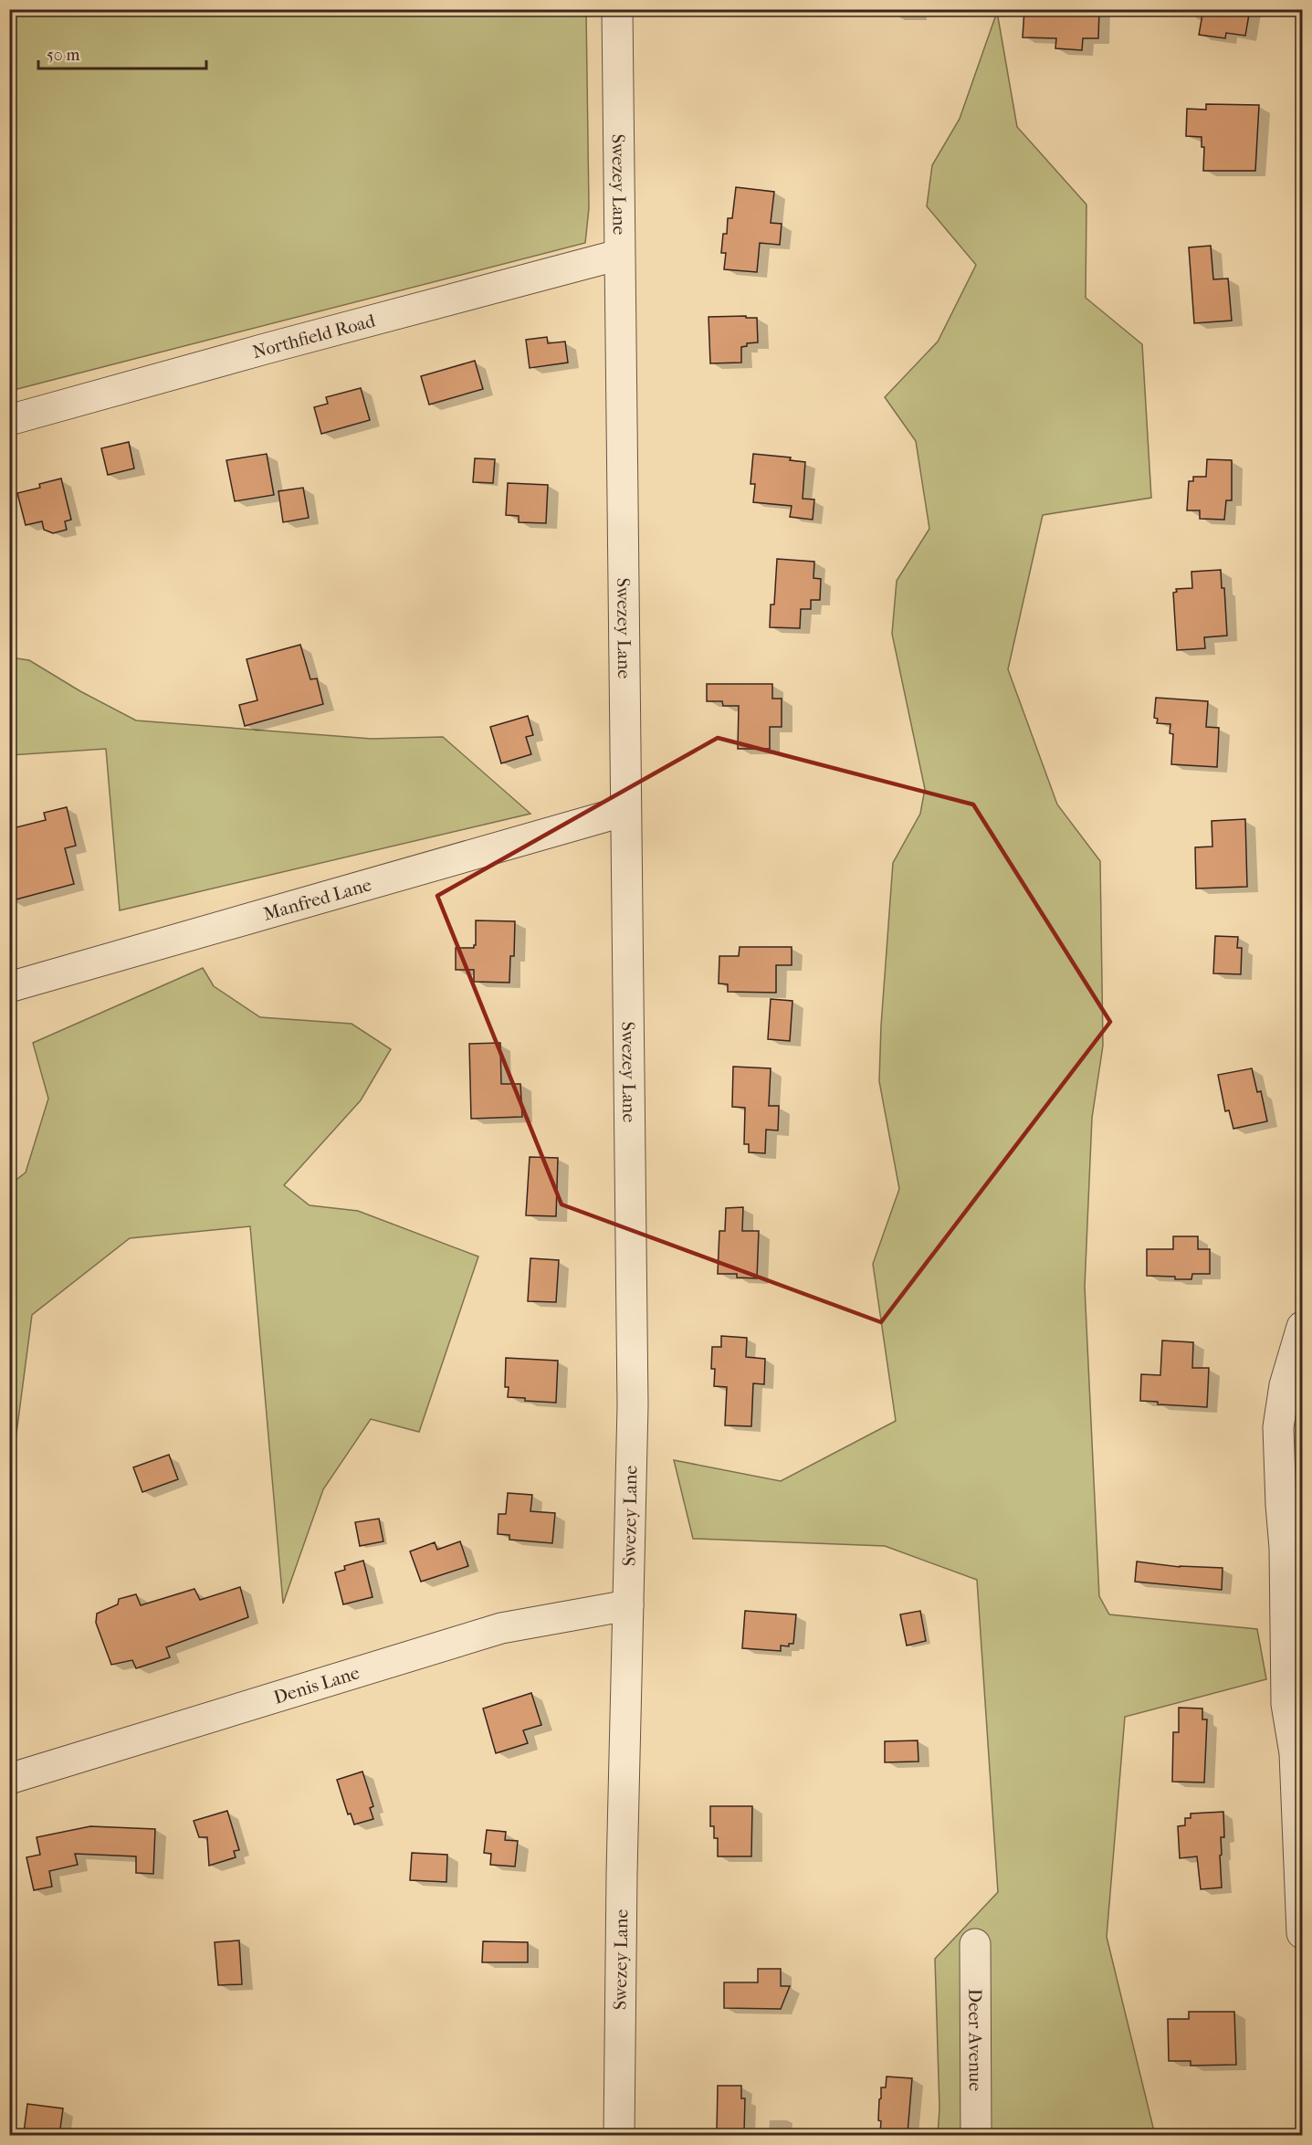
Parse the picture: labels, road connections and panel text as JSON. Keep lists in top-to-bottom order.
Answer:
{
  "streets": {
    "street": [
      "Swezey Lane",
      "Northfield Road",
      "Manfred Lane",
      "Denis Lane",
      "Deer Avenue"
    ]
  },
  "crossings": [
    ["Swezey Lane", "Northfield Road"],
    ["Swezey Lane", "Manfred Lane"],
    ["Swezey Lane", "Denis Lane"]
  ],
  "scale_bar": "50 m"
}
